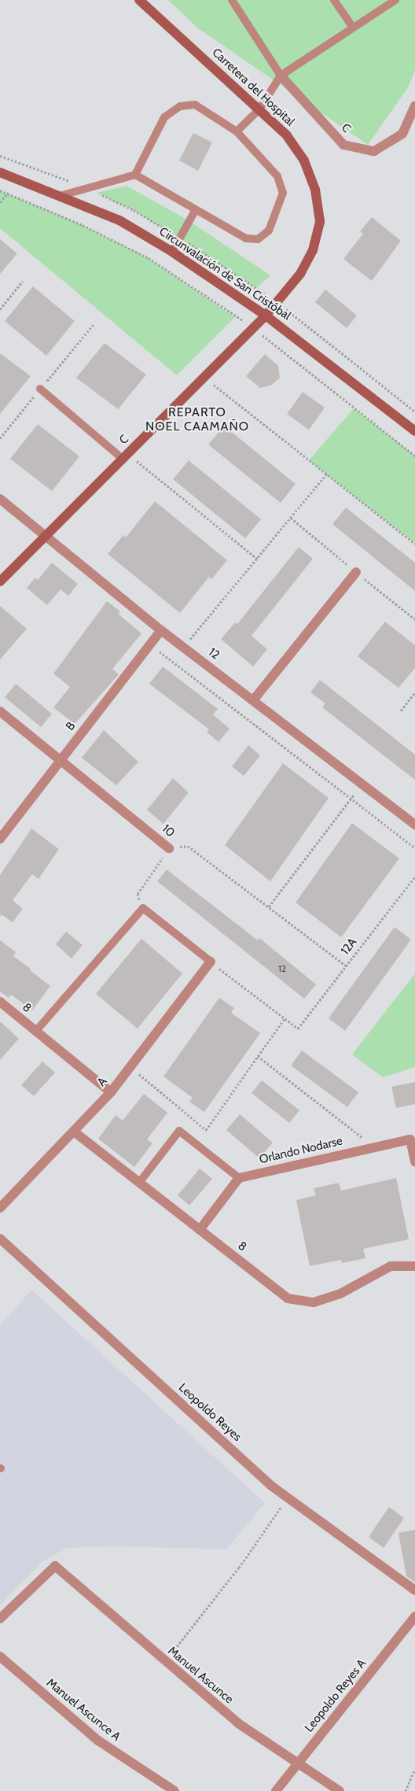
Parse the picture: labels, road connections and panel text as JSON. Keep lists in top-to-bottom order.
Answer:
{
  "streets": {
    "main road": ["Carretera del Hospital", "C", "Circunvalación de San Cristóbal"],
    "street": [
      "12",
      "B",
      "10",
      "8",
      "A",
      "Orlando Nodarse",
      "Leopoldo Reyes",
      "Manuel Ascunce",
      "Leopoldo Reyes A",
      "Manuel Ascunce A"
    ],
    "path": ["12A"]
  },
  "crossings": [
    ["Carretera del Hospital", "C"],
    ["Carretera del Hospital", "Circunvalación de San Cristóbal"],
    ["C", "Circunvalación de San Cristóbal"],
    ["C", "12"],
    ["12", "B"],
    ["B", "10"],
    ["10", "12A"],
    ["8", "A"],
    ["Manuel Ascunce", "Leopoldo Reyes A"]
  ],
  "districts": ["REPARTO NOEL CAAMAÑO"],
  "house_numbers": ["12"]
}
